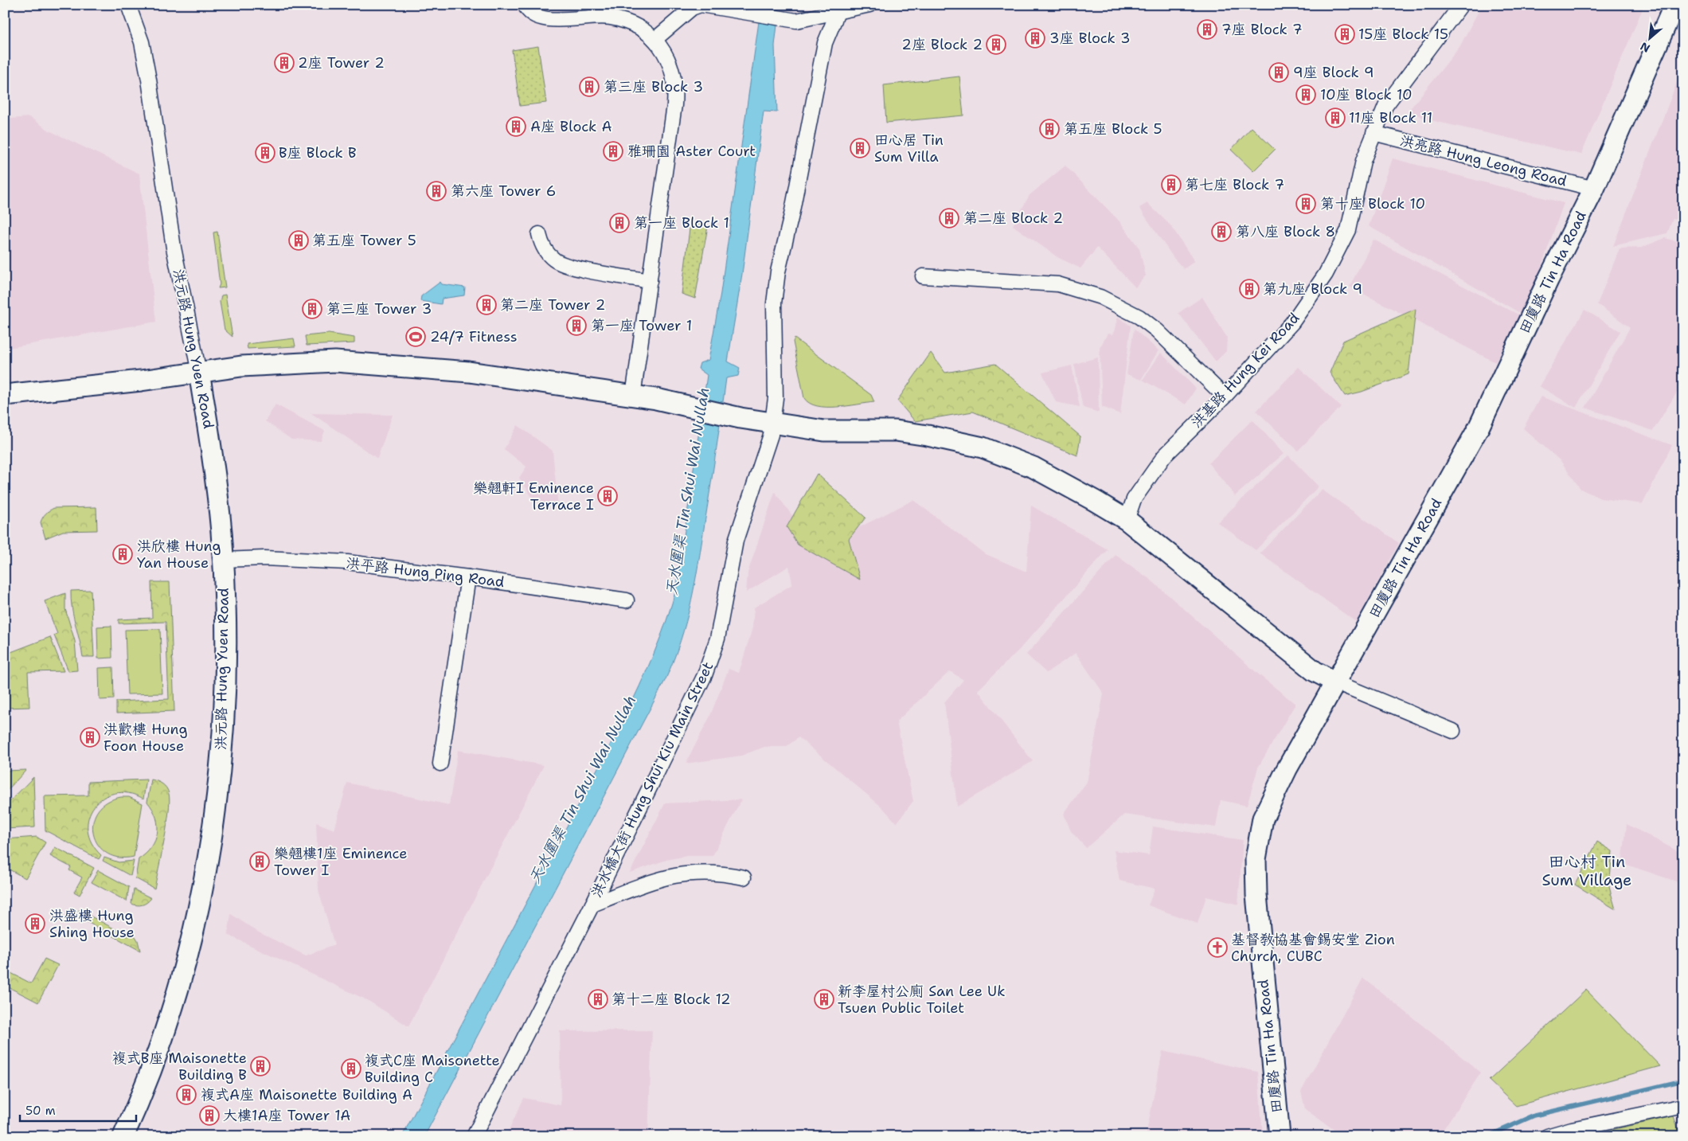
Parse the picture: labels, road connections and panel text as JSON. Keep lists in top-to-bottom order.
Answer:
{
  "streets": {
    "street": [
      "洪亮路 Hung Leong Road",
      "田廈路 Tin Ha Road",
      "洪元路 Hung Yuen Road",
      "洪基路 Hung Kei Road",
      "洪平路 Hung Ping Road",
      "洪水橋大街 Hung Shui Kiu Main Street"
    ]
  },
  "crossings": [
    ["洪亮路 Hung Leong Road", "田廈路 Tin Ha Road"],
    ["洪亮路 Hung Leong Road", "洪基路 Hung Kei Road"],
    ["洪元路 Hung Yuen Road", "洪平路 Hung Ping Road"]
  ],
  "districts": ["田心村 Tin Sum Village"],
  "water": ["天水圍渠 Tin Shui Wai Nullah"],
  "places": {
    "building": [
      "7座 Block 7",
      "15座 Block 15",
      "3座 Block 3",
      "2座 Block 2",
      "2座 Tower 2",
      "9座 Block 9",
      "第三座 Block 3",
      "10座 Block 10",
      "11座 Block 11",
      "A座 Block A",
      "第五座 Block 5",
      "田心居 Tin Sum Villa",
      "雅珊園 Aster Court",
      "B座 Block B",
      "第七座 Block 7",
      "第六座 Tower 6",
      "第十座 Block 10",
      "第二座 Block 2",
      "第一座 Block 1",
      "第八座 Block 8",
      "第五座 Tower 5",
      "第九座 Block 9",
      "第二座 Tower 2",
      "第三座 Tower 3",
      "第一座 Tower 1",
      "樂翹軒I Eminence Terrace I",
      "洪欣樓 Hung Yan House",
      "洪歡樓 Hung Foon House",
      "樂翹樓1座 Eminence Tower I",
      "洪盛樓 Hung Shing House",
      "第十二座 Block 12",
      "新李屋村公廁 San Lee Uk Tsuen Public Toilet",
      "複式B座 Maisonette Building B",
      "複式C座 Maisonette Building C",
      "複式A座 Maisonette Building A",
      "大樓1A座 Tower 1A"
    ],
    "sports": ["24/7 Fitness"],
    "church": ["基督教協基會錫安堂 Zion Church, CUBC"]
  },
  "scale_bar": "50 m",
  "north": "bottom left"
}
